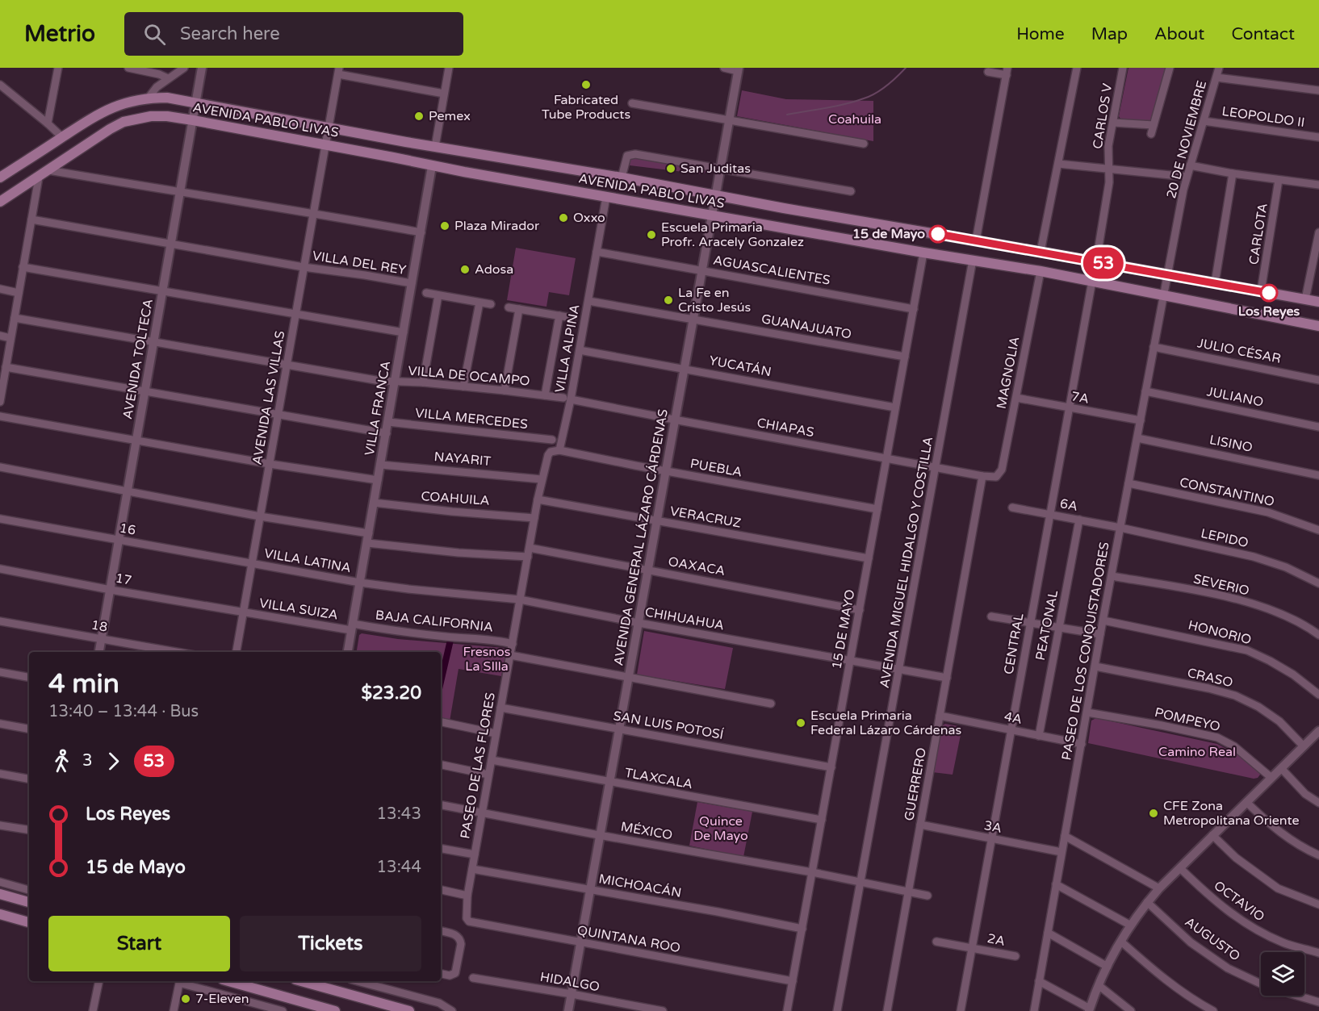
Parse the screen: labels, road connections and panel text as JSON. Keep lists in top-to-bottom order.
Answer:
{
  "streets": {
    "main road": ["AVENIDA PABLO LIVAS"],
    "street": [
      "CARLOS V",
      "LEOPOLDO II",
      "20 DE NOVIEMBRE",
      "CARLOTA",
      "VILLA DEL REY",
      "AGUASCALIENTES",
      "GUANAJUATO",
      "VILLA ALPINA",
      "JULIO CÉSAR",
      "AVENIDA TOLTECA",
      "YUCATÁN",
      "MAGNOLIA",
      "VILLA DE OCAMPO",
      "JULIANO",
      "AVENIDA LAS VILLAS",
      "7A",
      "VILLA FRANCA",
      "VILLA MERCEDES",
      "CHIAPAS",
      "LISINO",
      "NAYARIT",
      "PUEBLA",
      "CONSTANTINO",
      "COAHUILA",
      "6A",
      "VERACRUZ",
      "16",
      "AVENIDA GENERAL LÁZARO CÁRDENAS",
      "LEPIDO",
      "VILLA LATINA",
      "AVENIDA MIGUEL HIDALGO Y COSTILLA",
      "OAXACA",
      "17",
      "SEVERIO",
      "VILLA SUIZA",
      "CHIHUAHUA",
      "BAJA CALIFORNIA",
      "PEATONAL",
      "18",
      "15 DE MAYO",
      "HONORIO",
      "CENTRAL",
      "PASEO DE LOS CONQUISTADORES",
      "CRASO",
      "4A",
      "POMPEYO",
      "SAN LUIS POTOSÍ",
      "PASEO DE LAS FLORES",
      "TLAXCALA",
      "GUERRERO",
      "3A",
      "MÉXICO",
      "MICHOACÁN",
      "OCTAVIO",
      "QUINTANA ROO",
      "AUGUSTO",
      "2A",
      "HIDALGO"
    ]
  },
  "crossings": [
    ["LEOPOLDO II", "20 DE NOVIEMBRE"],
    ["AVENIDA PABLO LIVAS", "20 DE NOVIEMBRE"],
    ["AVENIDA PABLO LIVAS", "CARLOTA"],
    ["AVENIDA PABLO LIVAS", "VILLA ALPINA"],
    ["AVENIDA PABLO LIVAS", "AVENIDA TOLTECA"],
    ["AVENIDA PABLO LIVAS", "MAGNOLIA"],
    ["AVENIDA PABLO LIVAS", "AVENIDA LAS VILLAS"],
    ["AVENIDA PABLO LIVAS", "VILLA FRANCA"],
    ["AVENIDA PABLO LIVAS", "AVENIDA GENERAL LÁZARO CÁRDENAS"],
    ["AVENIDA PABLO LIVAS", "AVENIDA MIGUEL HIDALGO Y COSTILLA"],
    ["AVENIDA PABLO LIVAS", "15 DE MAYO"],
    ["AVENIDA PABLO LIVAS", "CENTRAL"],
    ["AVENIDA PABLO LIVAS", "PASEO DE LOS CONQUISTADORES"],
    ["20 DE NOVIEMBRE", "PASEO DE LOS CONQUISTADORES"],
    ["VILLA DEL REY", "AVENIDA TOLTECA"],
    ["VILLA DEL REY", "AVENIDA LAS VILLAS"],
    ["VILLA DEL REY", "VILLA FRANCA"],
    ["AGUASCALIENTES", "VILLA ALPINA"],
    ["AGUASCALIENTES", "AVENIDA GENERAL LÁZARO CÁRDENAS"],
    ["AGUASCALIENTES", "15 DE MAYO"],
    ["GUANAJUATO", "VILLA ALPINA"],
    ["GUANAJUATO", "AVENIDA GENERAL LÁZARO CÁRDENAS"],
    ["GUANAJUATO", "15 DE MAYO"],
    ["VILLA ALPINA", "YUCATÁN"],
    ["VILLA ALPINA", "VILLA DE OCAMPO"],
    ["VILLA ALPINA", "CHIAPAS"],
    ["VILLA ALPINA", "PUEBLA"],
    ["JULIO CÉSAR", "PASEO DE LOS CONQUISTADORES"],
    ["AVENIDA TOLTECA", "VILLA DE OCAMPO"],
    ["AVENIDA TOLTECA", "16"],
    ["AVENIDA TOLTECA", "17"],
    ["AVENIDA TOLTECA", "18"],
    ["YUCATÁN", "AVENIDA GENERAL LÁZARO CÁRDENAS"],
    ["YUCATÁN", "15 DE MAYO"],
    ["MAGNOLIA", "7A"],
    ["MAGNOLIA", "CHIAPAS"],
    ["VILLA DE OCAMPO", "AVENIDA LAS VILLAS"],
    ["VILLA DE OCAMPO", "VILLA FRANCA"],
    ["VILLA DE OCAMPO", "CHIAPAS"],
    ["JULIANO", "PASEO DE LOS CONQUISTADORES"],
    ["AVENIDA LAS VILLAS", "16"],
    ["AVENIDA LAS VILLAS", "VILLA LATINA"],
    ["AVENIDA LAS VILLAS", "17"],
    ["AVENIDA LAS VILLAS", "VILLA SUIZA"],
    ["7A", "CENTRAL"],
    ["7A", "PASEO DE LOS CONQUISTADORES"],
    ["VILLA FRANCA", "VILLA MERCEDES"],
    ["VILLA FRANCA", "NAYARIT"],
    ["VILLA FRANCA", "COAHUILA"],
    ["VILLA FRANCA", "VILLA LATINA"],
    ["VILLA FRANCA", "VILLA SUIZA"],
    ["VILLA FRANCA", "CHIHUAHUA"],
    ["VILLA FRANCA", "BAJA CALIFORNIA"],
    ["CHIAPAS", "AVENIDA GENERAL LÁZARO CÁRDENAS"],
    ["CHIAPAS", "AVENIDA MIGUEL HIDALGO Y COSTILLA"],
    ["CHIAPAS", "15 DE MAYO"],
    ["CHIAPAS", "GUERRERO"],
    ["LISINO", "PASEO DE LOS CONQUISTADORES"],
    ["NAYARIT", "PASEO DE LAS FLORES"],
    ["PUEBLA", "AVENIDA GENERAL LÁZARO CÁRDENAS"],
    ["PUEBLA", "15 DE MAYO"],
    ["PUEBLA", "PASEO DE LAS FLORES"],
    ["CONSTANTINO", "PASEO DE LOS CONQUISTADORES"],
    ["COAHUILA", "PASEO DE LAS FLORES"],
    ["6A", "LEPIDO"],
    ["6A", "PEATONAL"],
    ["6A", "CENTRAL"],
    ["6A", "PASEO DE LOS CONQUISTADORES"],
    ["VERACRUZ", "AVENIDA GENERAL LÁZARO CÁRDENAS"],
    ["VERACRUZ", "15 DE MAYO"],
    ["VERACRUZ", "PASEO DE LAS FLORES"],
    ["16", "VILLA LATINA"],
    ["AVENIDA GENERAL LÁZARO CÁRDENAS", "OAXACA"],
    ["AVENIDA GENERAL LÁZARO CÁRDENAS", "CHIHUAHUA"],
    ["AVENIDA GENERAL LÁZARO CÁRDENAS", "SAN LUIS POTOSÍ"],
    ["AVENIDA GENERAL LÁZARO CÁRDENAS", "TLAXCALA"],
    ["AVENIDA GENERAL LÁZARO CÁRDENAS", "MÉXICO"],
    ["AVENIDA GENERAL LÁZARO CÁRDENAS", "MICHOACÁN"],
    ["AVENIDA GENERAL LÁZARO CÁRDENAS", "QUINTANA ROO"],
    ["AVENIDA GENERAL LÁZARO CÁRDENAS", "HIDALGO"],
    ["LEPIDO", "PASEO DE LOS CONQUISTADORES"],
    ["VILLA LATINA", "CHIHUAHUA"],
    ["AVENIDA MIGUEL HIDALGO Y COSTILLA", "CHIHUAHUA"],
    ["AVENIDA MIGUEL HIDALGO Y COSTILLA", "MÉXICO"],
    ["OAXACA", "15 DE MAYO"],
    ["OAXACA", "PASEO DE LAS FLORES"],
    ["17", "VILLA SUIZA"],
    ["SEVERIO", "PASEO DE LOS CONQUISTADORES"],
    ["VILLA SUIZA", "BAJA CALIFORNIA"],
    ["CHIHUAHUA", "15 DE MAYO"],
    ["CHIHUAHUA", "PASEO DE LAS FLORES"],
    ["CHIHUAHUA", "GUERRERO"],
    ["BAJA CALIFORNIA", "PASEO DE LAS FLORES"],
    ["PEATONAL", "4A"],
    ["15 DE MAYO", "SAN LUIS POTOSÍ"],
    ["15 DE MAYO", "TLAXCALA"],
    ["15 DE MAYO", "MÉXICO"],
    ["15 DE MAYO", "MICHOACÁN"],
    ["15 DE MAYO", "QUINTANA ROO"],
    ["HONORIO", "PASEO DE LOS CONQUISTADORES"],
    ["CENTRAL", "4A"],
    ["CENTRAL", "3A"],
    ["CENTRAL", "2A"],
    ["PASEO DE LOS CONQUISTADORES", "CRASO"],
    ["PASEO DE LOS CONQUISTADORES", "4A"],
    ["PASEO DE LOS CONQUISTADORES", "POMPEYO"],
    ["PASEO DE LOS CONQUISTADORES", "3A"],
    ["4A", "GUERRERO"],
    ["SAN LUIS POTOSÍ", "PASEO DE LAS FLORES"],
    ["PASEO DE LAS FLORES", "TLAXCALA"],
    ["PASEO DE LAS FLORES", "MÉXICO"],
    ["PASEO DE LAS FLORES", "MICHOACÁN"],
    ["PASEO DE LAS FLORES", "QUINTANA ROO"],
    ["GUERRERO", "3A"],
    ["GUERRERO", "MÉXICO"]
  ],
  "parks": [
    "Coahuila",
    "Fresnos La SIlla",
    "Camino Real",
    "Quince De Mayo"
  ],
  "places": [
    "Fabricated Tube Products",
    "Pemex",
    "San Juditas",
    "Oxxo",
    "Plaza Mirador",
    "15 de Mayo",
    "Escuela Primaria Profr. Aracely Gonzalez",
    "Adosa",
    "Los Reyes",
    "La Fe en Cristo Jesús",
    "Escuela Primaria Federal Lázaro Cárdenas",
    "CFE Zona Metropolitana Oriente",
    "7-Eleven"
  ],
  "lines": ["bus line 53"],
  "page": {
    "header": "Metrio",
    "search": "Search here",
    "nav": [
      "Home",
      "Map",
      "About",
      "Contact"
    ],
    "on_map": "53",
    "heading": ["4 min", "13:40 – 13:44 · Bus", "$23.20"],
    "legs": ["3", "53"],
    "list": [
      {
        "name": "Los Reyes",
        "value": "13:43"
      },
      {
        "name": "15 de Mayo",
        "value": "13:44"
      }
    ],
    "buttons": ["Start", "Tickets"]
  }
}
